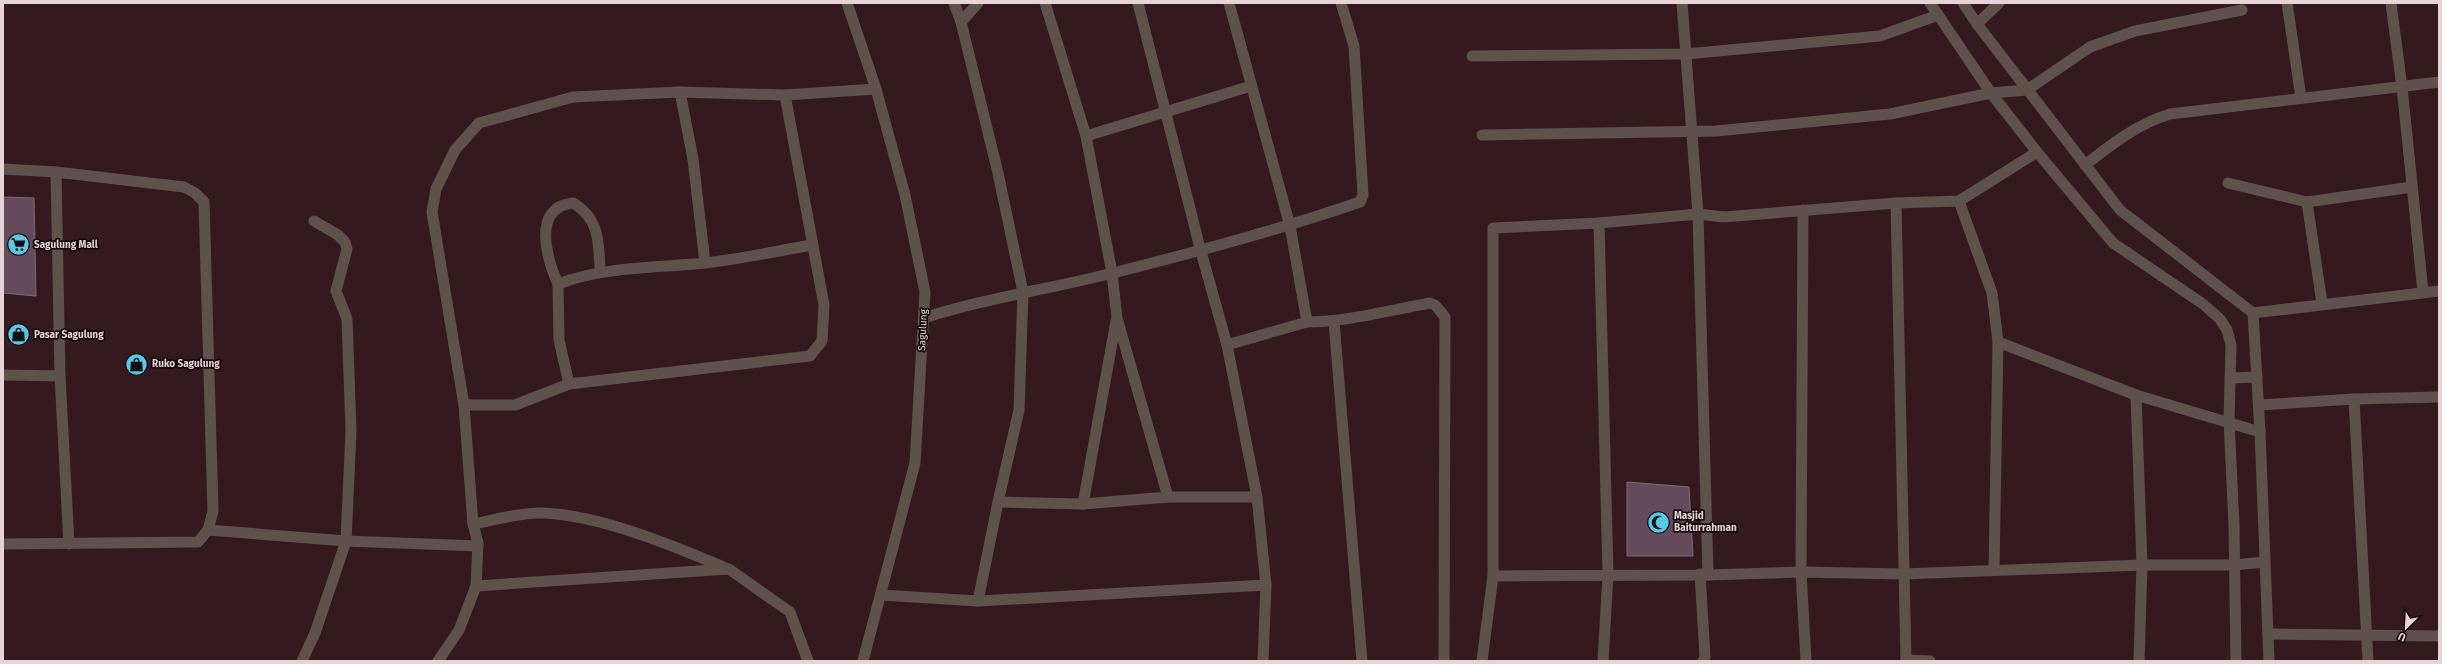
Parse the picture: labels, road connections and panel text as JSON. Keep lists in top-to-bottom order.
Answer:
{
  "streets": {
    "street": ["Sagulung"]
  },
  "places": {
    "supermarket": ["Sagulung Mall"],
    "shop": ["Pasar Sagulung", "Ruko Sagulung"],
    "mosque": ["Masjid Baiturrahman"]
  },
  "north": "bottom left"
}
